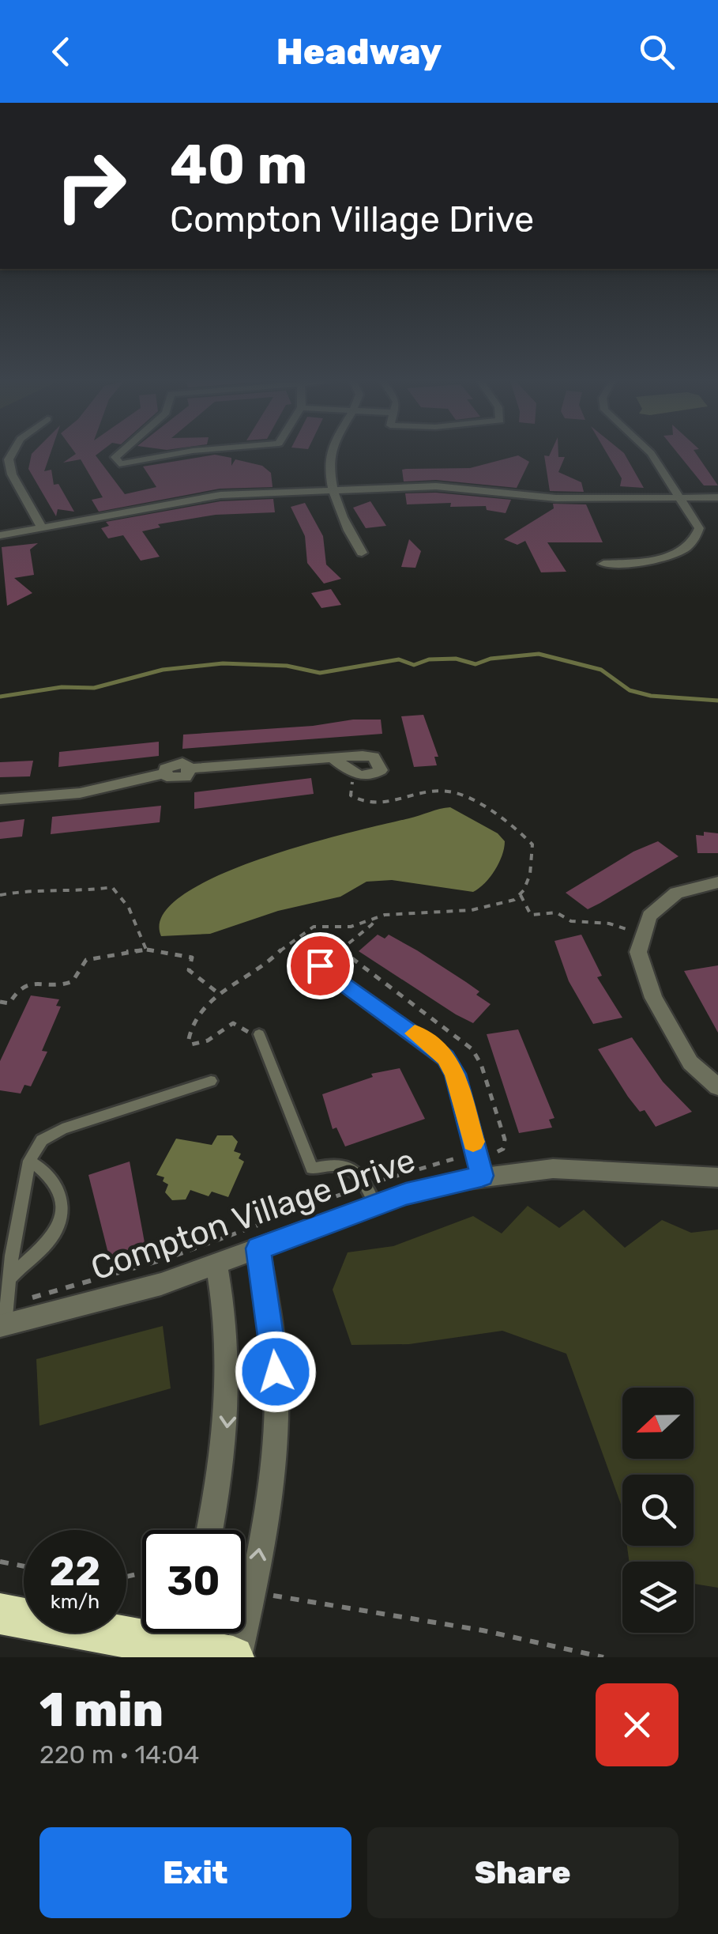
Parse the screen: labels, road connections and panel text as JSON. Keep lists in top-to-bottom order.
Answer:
{
  "streets": {
    "street": ["Compton Village Drive"]
  },
  "north": "left",
  "page": {
    "header": "Headway",
    "turn": ["40 m", "Compton Village Drive"],
    "speed": "22 km/h",
    "limit": "30",
    "heading": ["1 min", "220 m · 14:04"],
    "buttons": ["Exit", "Share"]
  }
}
